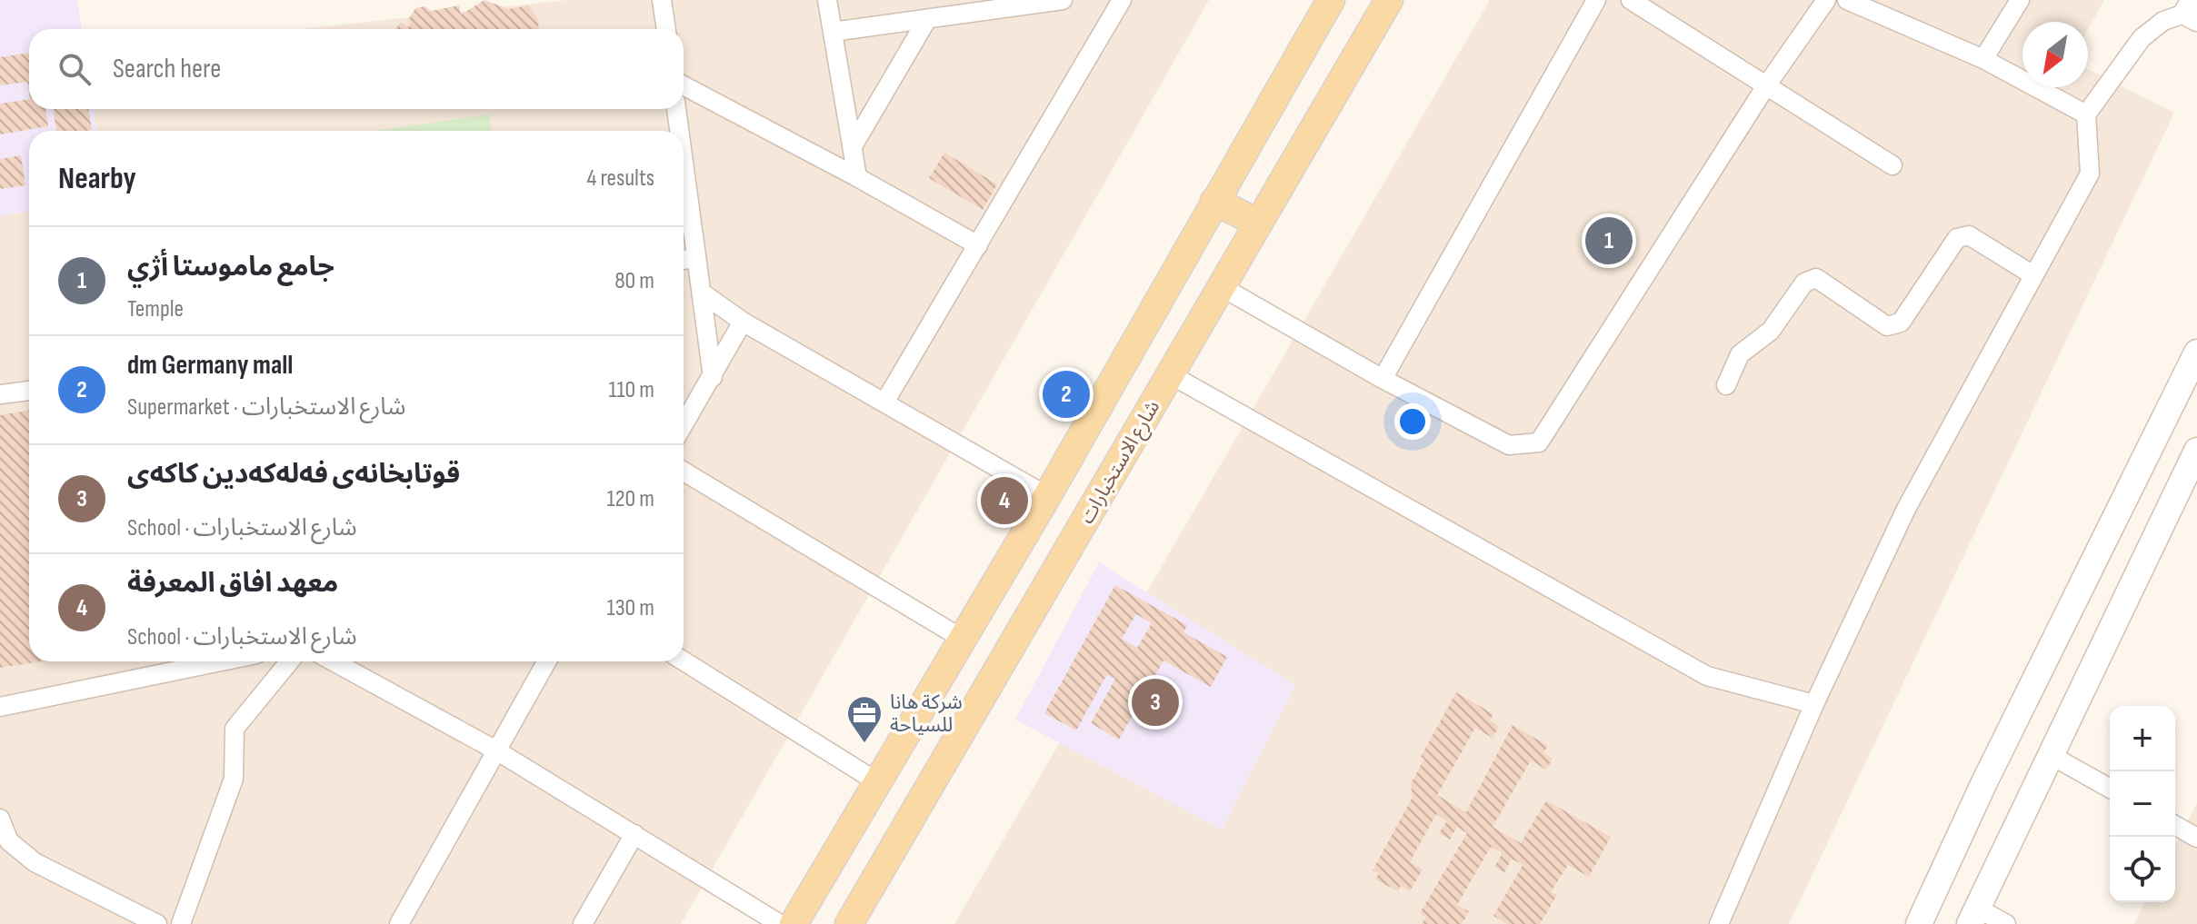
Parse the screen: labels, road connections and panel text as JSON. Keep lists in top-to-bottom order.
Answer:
{
  "streets": {
    "main road": ["شارع الاستخبارات"]
  },
  "places": {
    "office": ["شركة هانا للسياحة"]
  },
  "north": "bottom left",
  "page": {
    "search": "Search here",
    "heading": ["Nearby", "4 results"],
    "pins": [
      "1",
      "2",
      "4",
      "3"
    ],
    "list": [
      {
        "mark": "1",
        "name": "جامع ماموستا أژي",
        "note": "Temple",
        "value": "80 m"
      },
      {
        "mark": "2",
        "name": "dm Germany mall",
        "note": "Supermarket · شارع الاستخبارات",
        "value": "110 m"
      },
      {
        "mark": "3",
        "name": "قوتابخانەی فەلەکەدین کاکەی",
        "note": "School · شارع الاستخبارات",
        "value": "120 m"
      },
      {
        "mark": "4",
        "name": "معهد افاق المعرفة",
        "note": "School · شارع الاستخبارات",
        "value": "130 m"
      }
    ],
    "map_buttons": ["+", "−"]
  }
}
